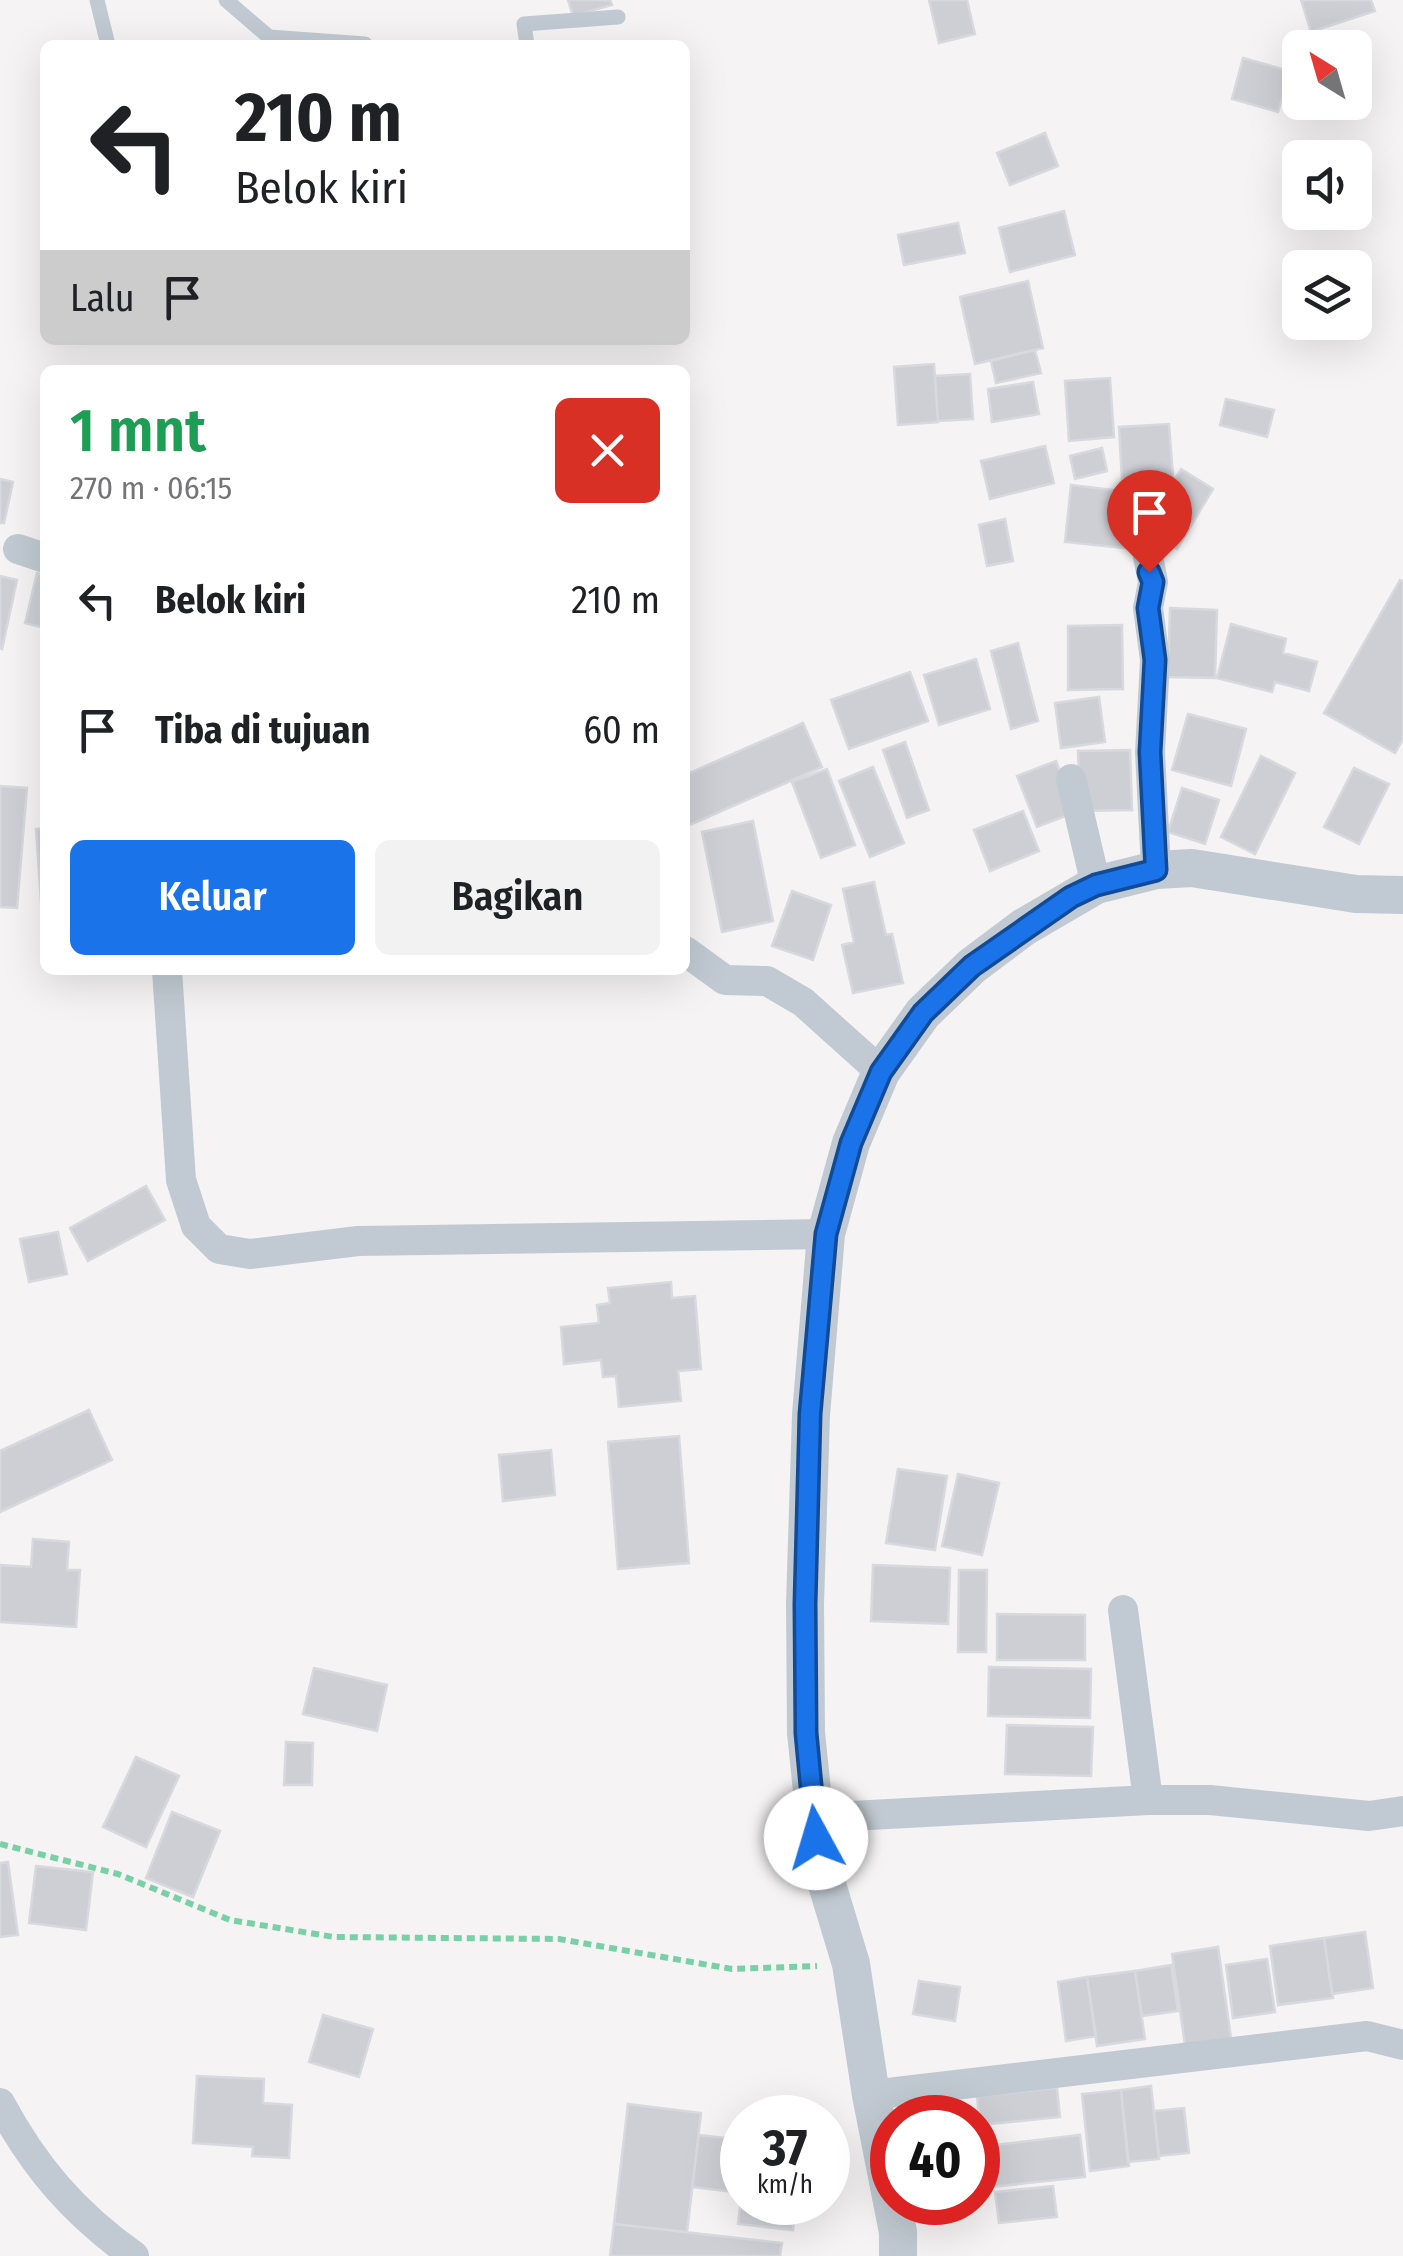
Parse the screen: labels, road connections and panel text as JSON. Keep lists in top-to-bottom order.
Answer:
{
  "north": "top left",
  "page": {
    "turn": ["210 m", "Belok kiri"],
    "then": "Lalu",
    "heading": ["1 mnt", "270 m · 06:15"],
    "list": [
      {
        "name": "Belok kiri",
        "value": "210 m"
      },
      {
        "name": "Tiba di tujuan",
        "value": "60 m"
      }
    ],
    "buttons": ["Keluar", "Bagikan"],
    "speed": "37 km/h",
    "limit": "40"
  }
}
